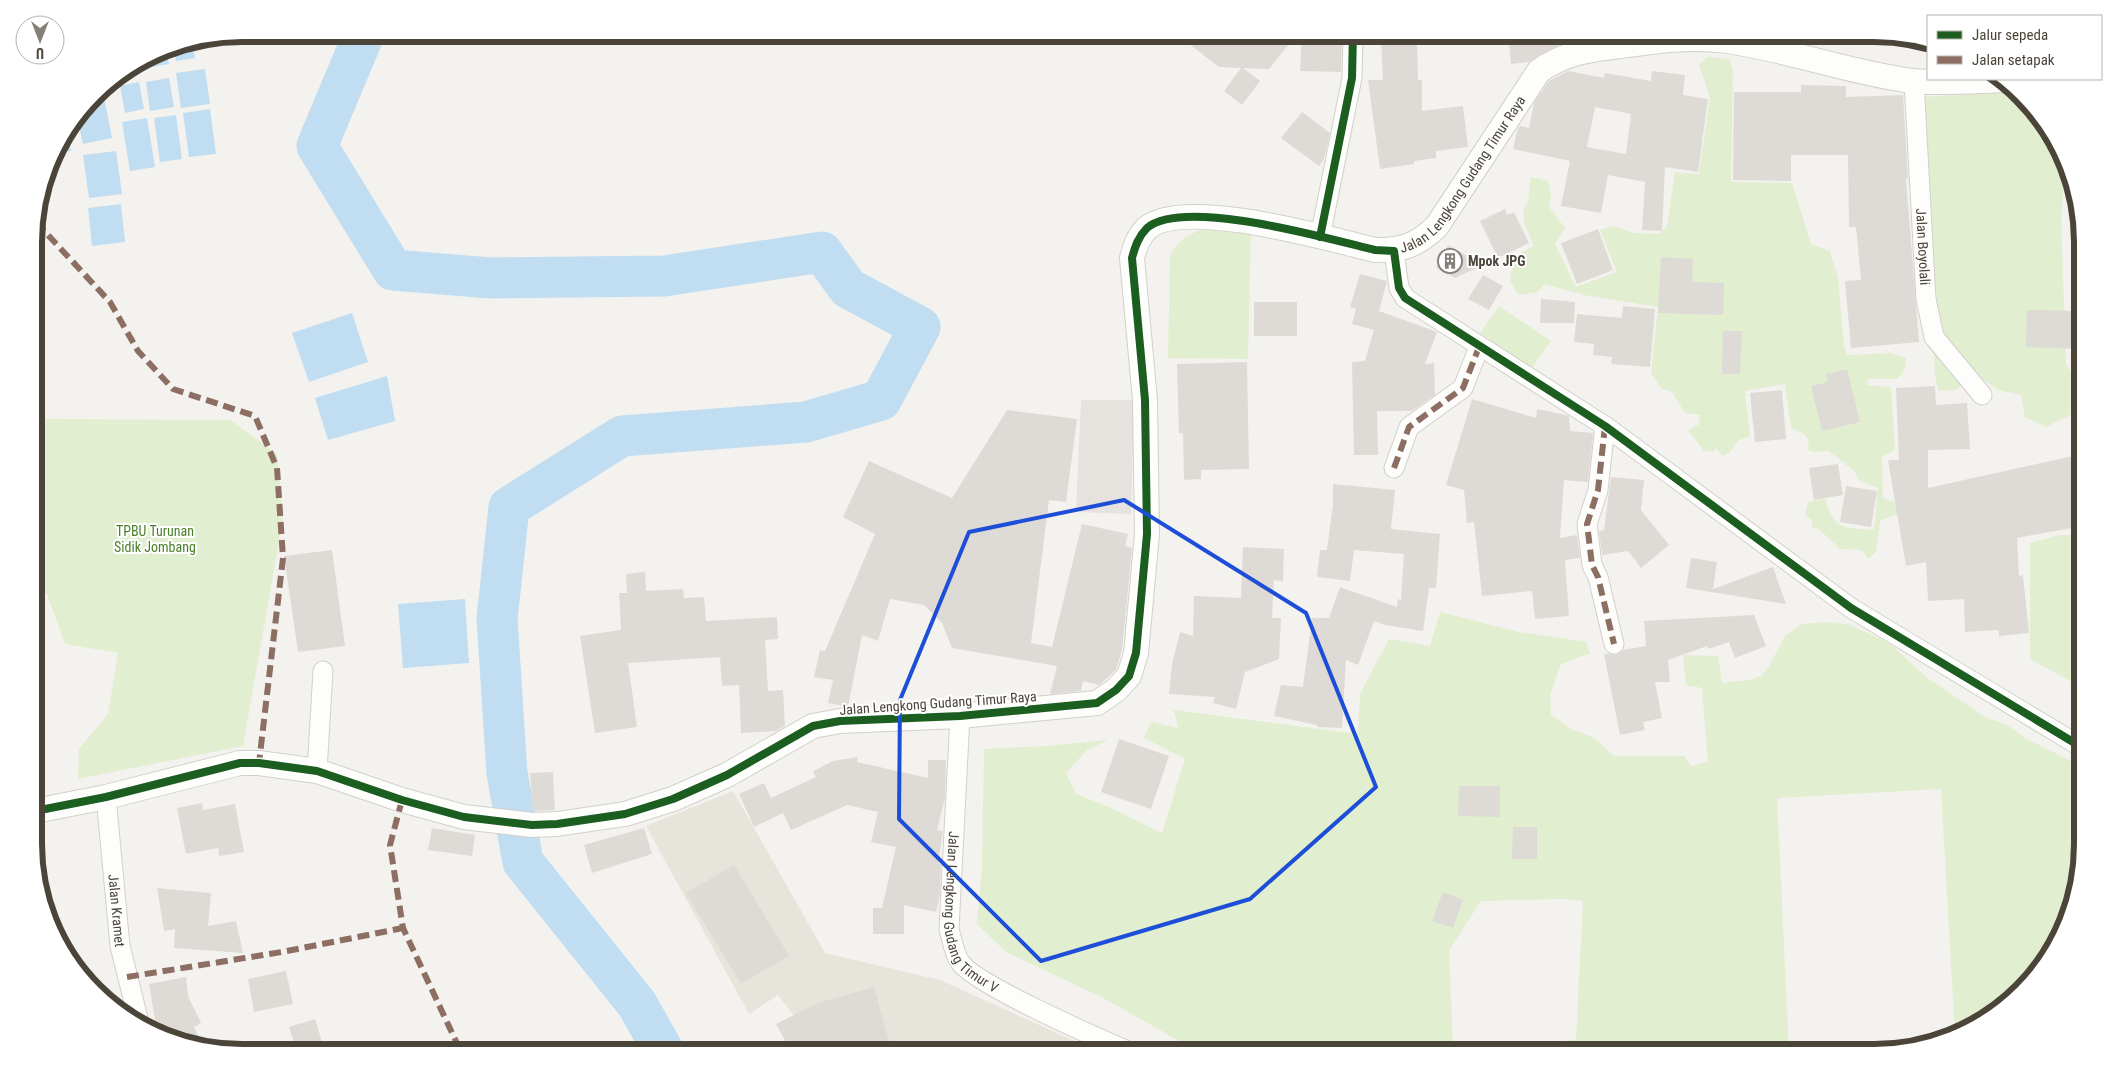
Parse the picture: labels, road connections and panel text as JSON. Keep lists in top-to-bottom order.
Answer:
{
  "streets": {
    "street": [
      "Jalan Lengkong Gudang Timur Raya",
      "Jalan Boyolali",
      "Jalan Lengkong Gudang Timur V",
      "Jalan Kramet"
    ]
  },
  "crossings": [
    ["Jalan Lengkong Gudang Timur Raya", "Jalan Boyolali"],
    ["Jalan Lengkong Gudang Timur Raya", "Jalan Lengkong Gudang Timur V"],
    ["Jalan Lengkong Gudang Timur Raya", "Jalan Kramet"]
  ],
  "parks": ["TPBU Turunan Sidik Jombang"],
  "places": {
    "building": ["Mpok JPG"]
  },
  "legend": ["Jalur sepeda", "Jalan setapak"],
  "north": "bottom"
}
